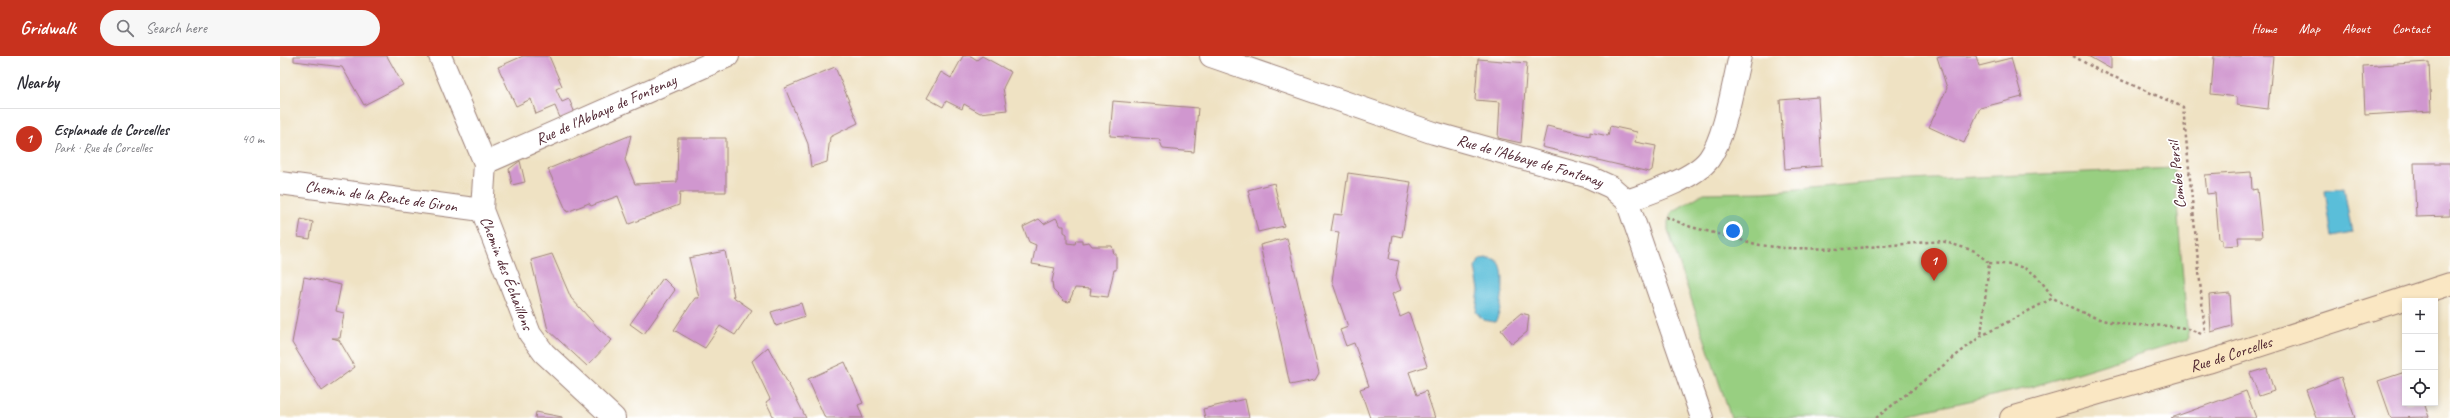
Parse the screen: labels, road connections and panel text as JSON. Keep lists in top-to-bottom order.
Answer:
{
  "streets": {
    "main road": ["Rue de Corcelles"],
    "street": ["Rue de l'Abbaye de Fontenay", "Chemin de la Rente de Giron", "Chemin des Échaillons"],
    "path": ["Combe Persil"]
  },
  "crossings": [
    ["Rue de l'Abbaye de Fontenay", "Chemin des Échaillons"],
    ["Chemin de la Rente de Giron", "Chemin des Échaillons"]
  ],
  "page": {
    "header": "Gridwalk",
    "search": "Search here",
    "nav": [
      "Home",
      "Map",
      "About",
      "Contact"
    ],
    "heading": "Nearby",
    "list": [
      {
        "mark": "1",
        "name": "Esplanade de Corcelles",
        "note": "Park · Rue de Corcelles",
        "value": "40 m"
      }
    ],
    "pins": "1",
    "map_buttons": ["+", "−"]
  }
}
